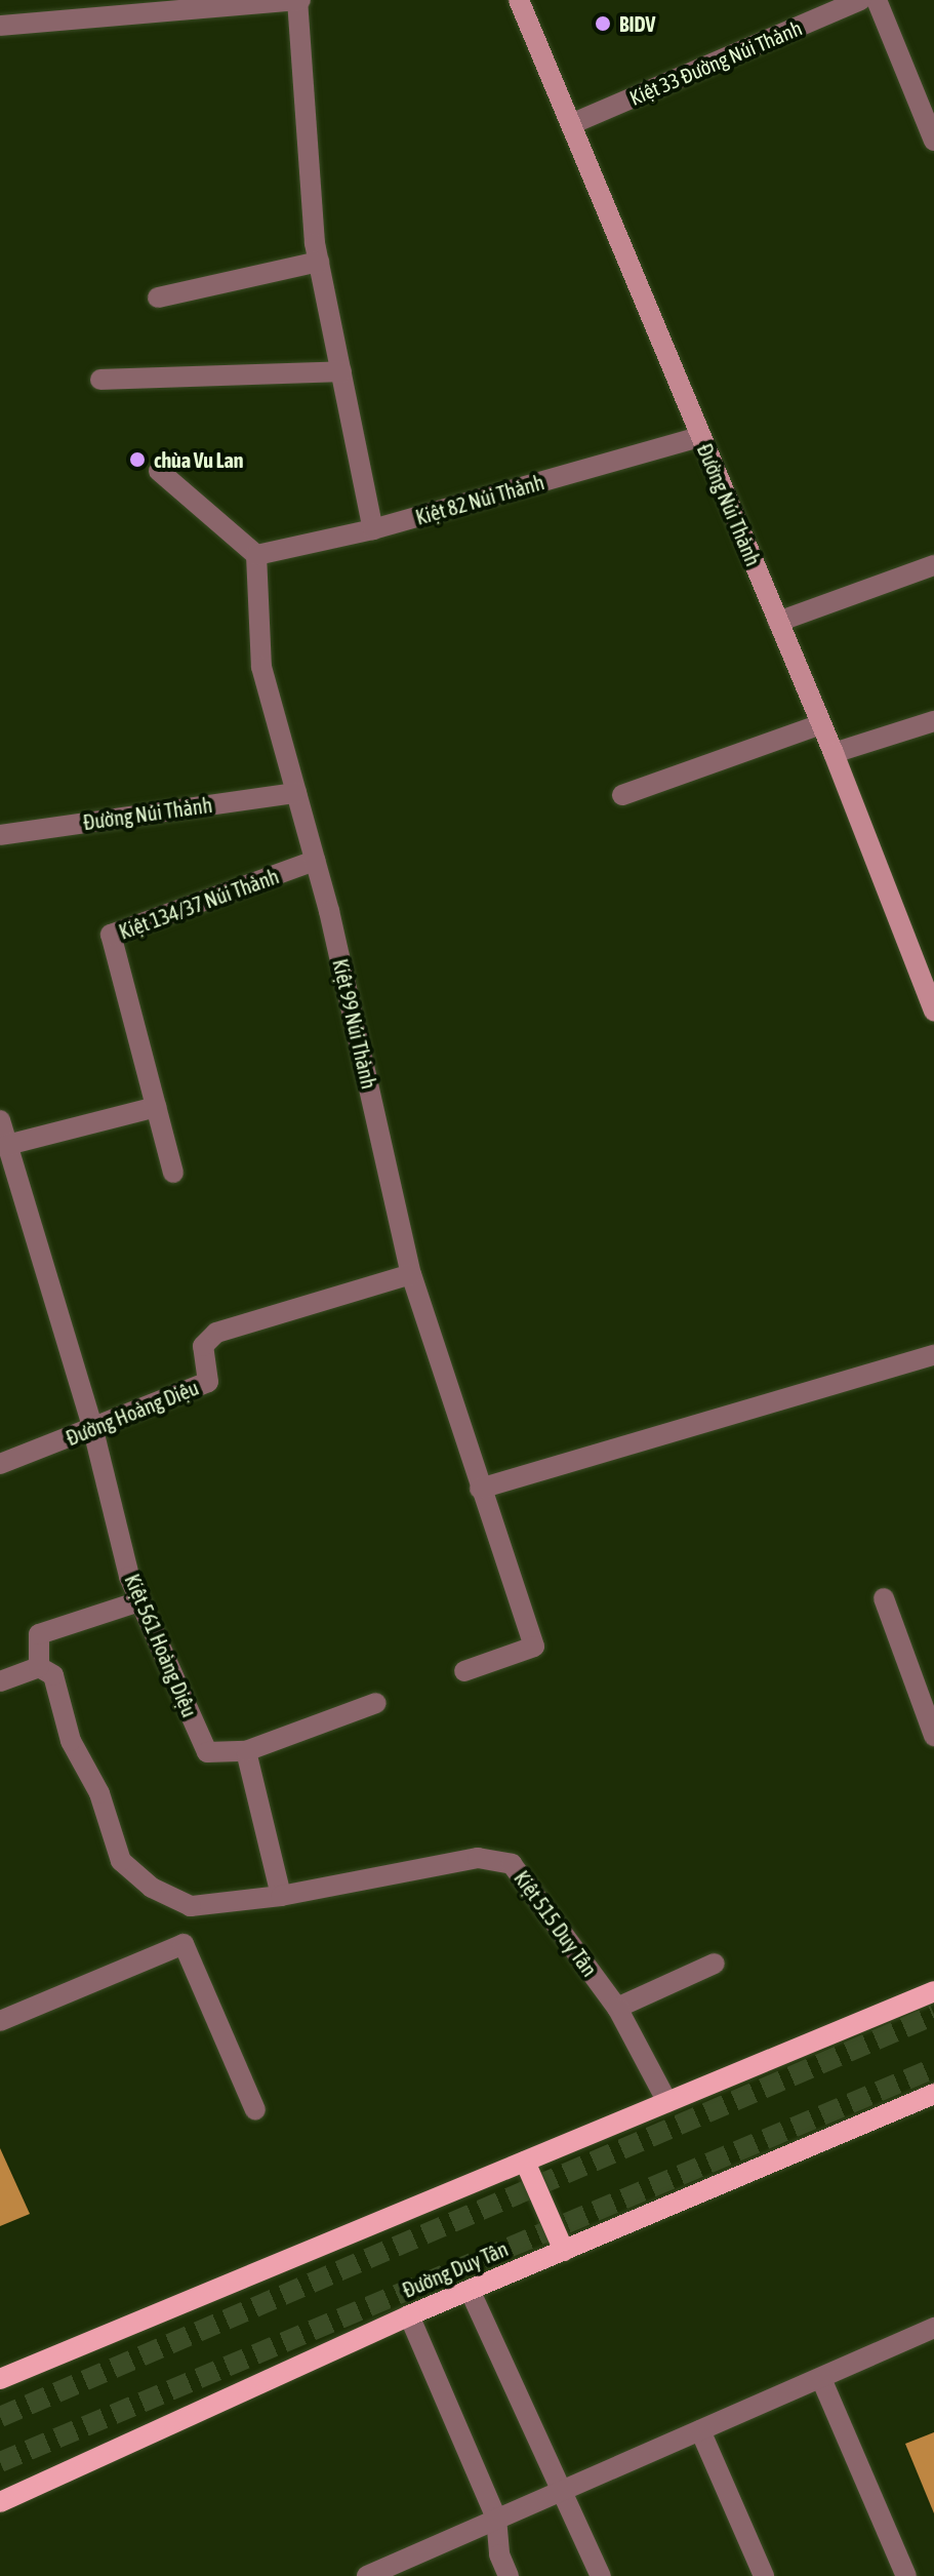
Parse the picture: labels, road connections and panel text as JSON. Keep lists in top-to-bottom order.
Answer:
{
  "streets": {
    "main road": ["Đường Núi Thành", "Đường Duy Tân"],
    "street": [
      "Kiệt 33 Đường Núi Thành",
      "Kiệt 82 Núi Thành",
      "Kiệt 134/37 Núi Thành",
      "Kiệt 99 Núi Thành",
      "Đường Hoàng Diệu",
      "Kiệt 561 Hoàng Diệu",
      "Kiệt 515 Duy Tân"
    ]
  },
  "crossings": [
    ["Kiệt 33 Đường Núi Thành", "Đường Núi Thành"],
    ["Kiệt 82 Núi Thành", "Đường Núi Thành"],
    ["Kiệt 82 Núi Thành", "Kiệt 99 Núi Thành"],
    ["Đường Núi Thành", "Kiệt 99 Núi Thành"],
    ["Kiệt 134/37 Núi Thành", "Kiệt 99 Núi Thành"],
    ["Kiệt 99 Núi Thành", "Đường Hoàng Diệu"],
    ["Đường Hoàng Diệu", "Kiệt 561 Hoàng Diệu"]
  ],
  "places": ["BIDV", "chùa Vu Lan"]
}
